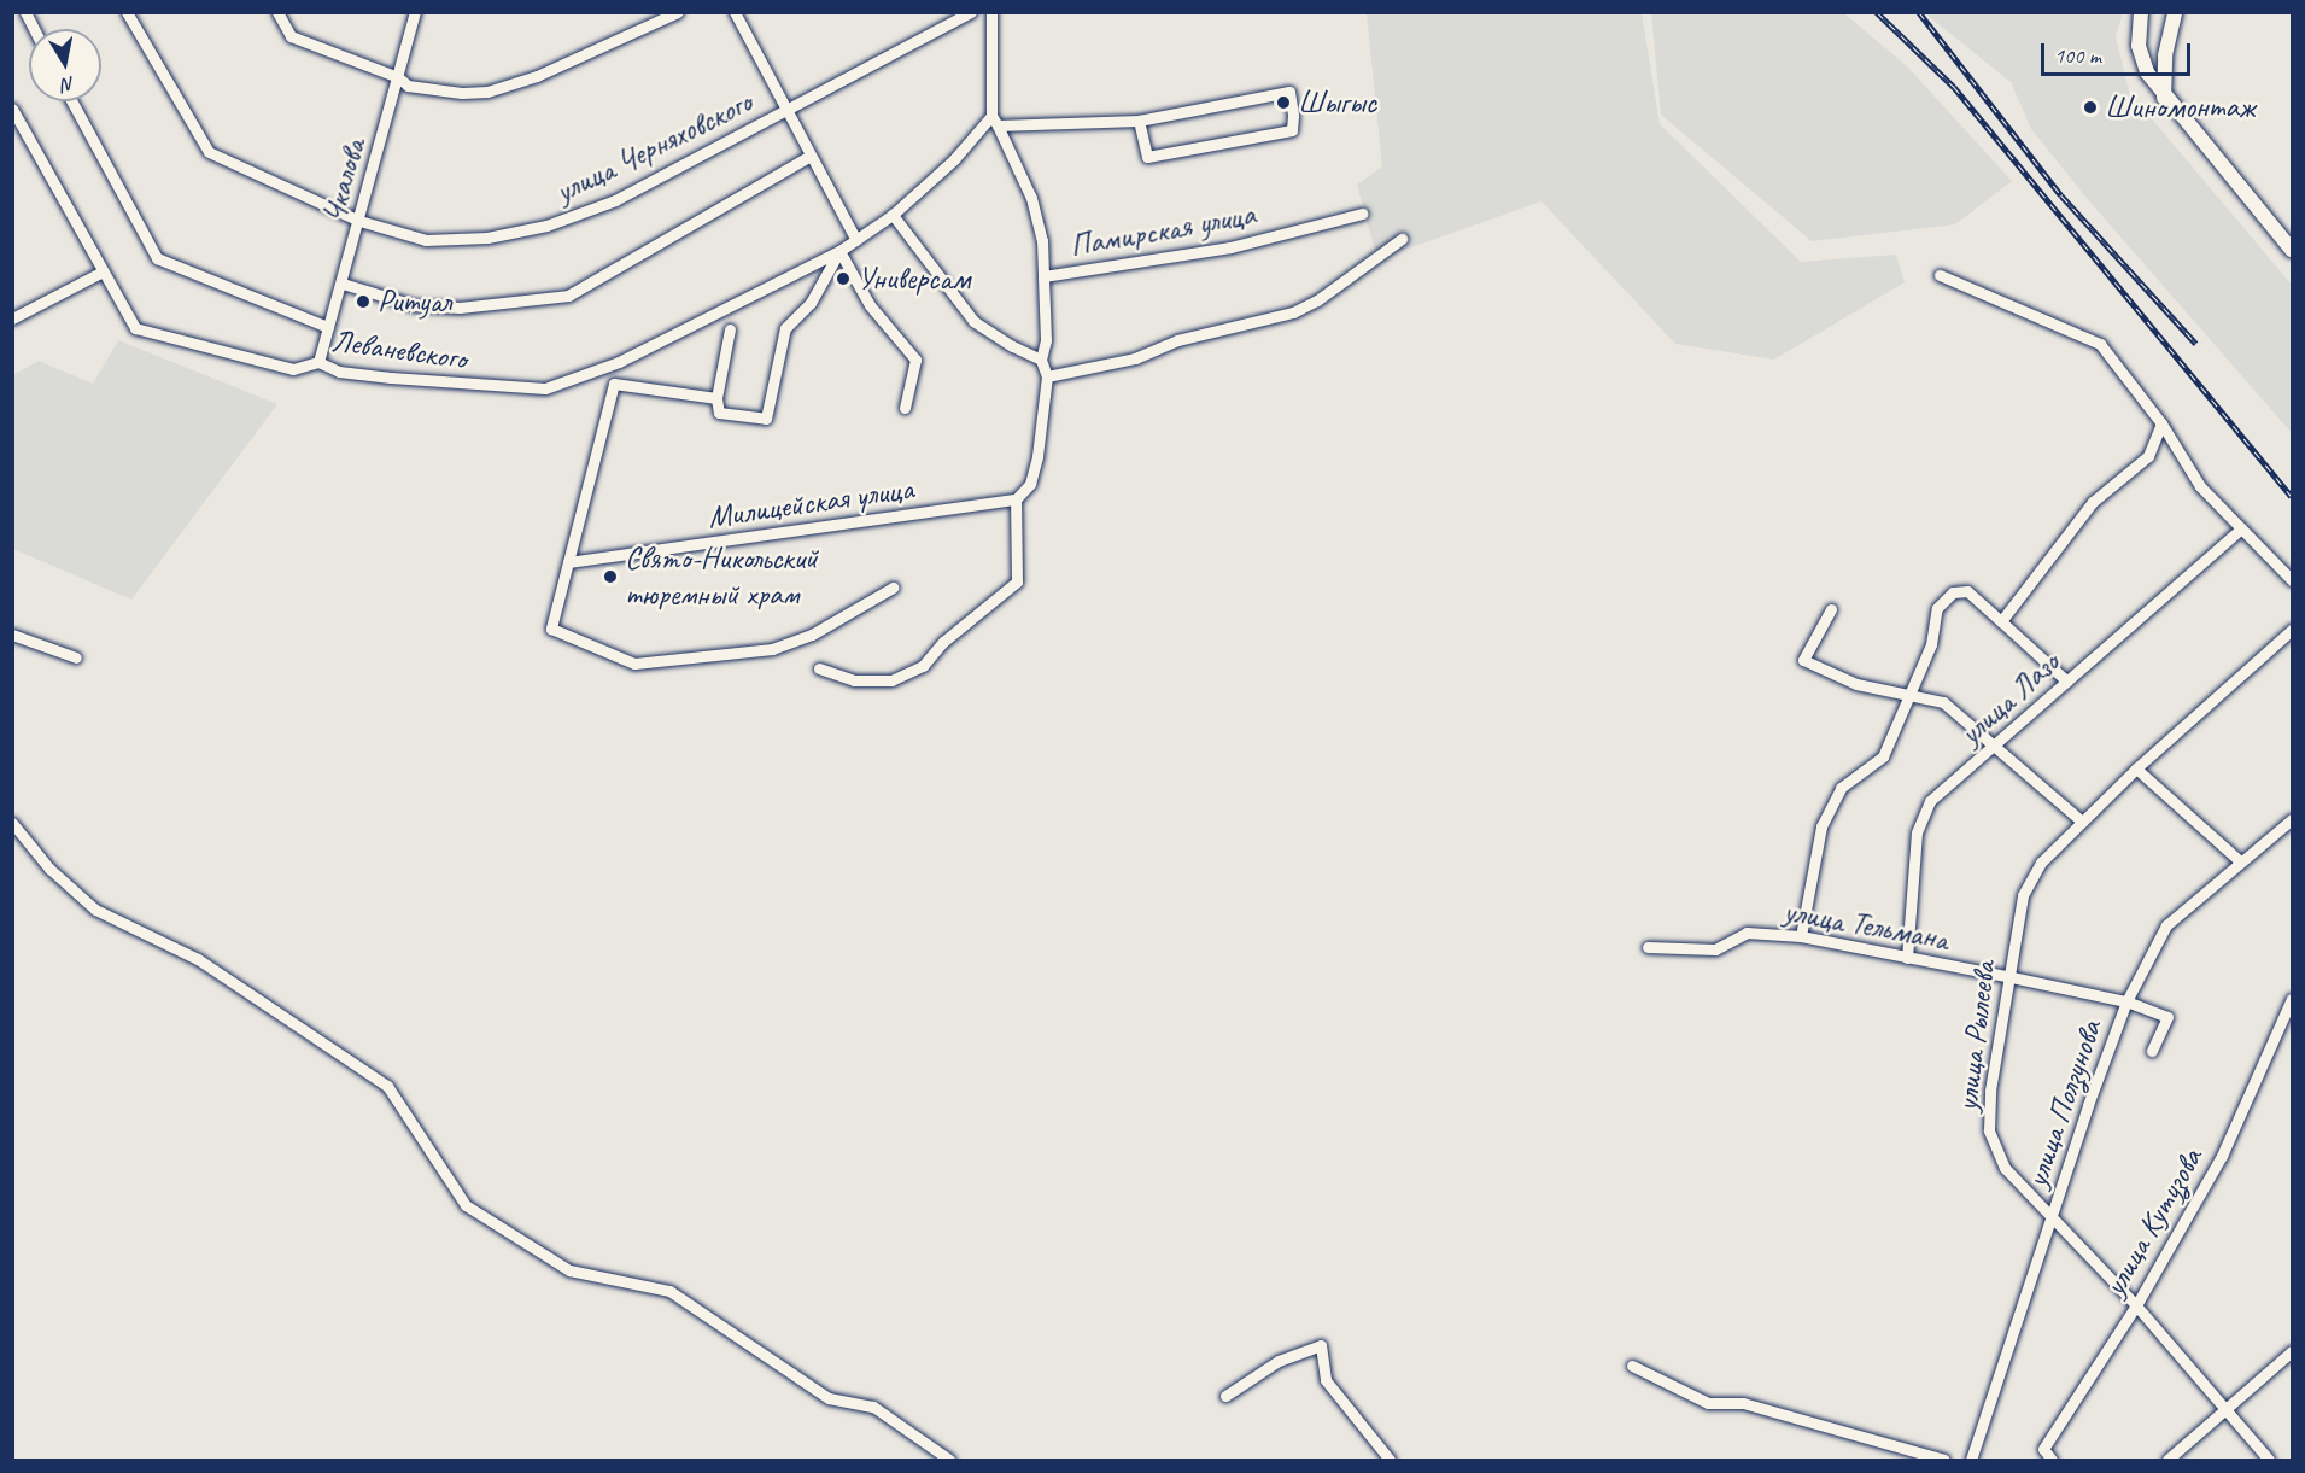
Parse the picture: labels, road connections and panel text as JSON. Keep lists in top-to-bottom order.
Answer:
{
  "streets": {
    "street": [
      "улица Черняховского",
      "Чкалова",
      "Памирская улица",
      "Леваневского",
      "Милицейская улица",
      "улица Лазо",
      "улица Тельмана",
      "улица Рылеева",
      "улица Ползунова",
      "улица Кутузова"
    ]
  },
  "crossings": [
    ["улица Черняховского", "Чкалова"],
    ["Чкалова", "Леваневского"],
    ["Памирская улица", "Леваневского"],
    ["Леваневского", "Милицейская улица"],
    ["улица Лазо", "улица Тельмана"],
    ["улица Тельмана", "улица Рылеева"],
    ["улица Тельмана", "улица Ползунова"],
    ["улица Рылеева", "улица Ползунова"],
    ["улица Рылеева", "улица Кутузова"]
  ],
  "places": [
    "Шыгыс",
    "Шиномонтаж",
    "Универсам",
    "Ритуал",
    "Свято-Никольский тюремный храм"
  ],
  "scale_bar": "100 m",
  "north": "bottom"
}
